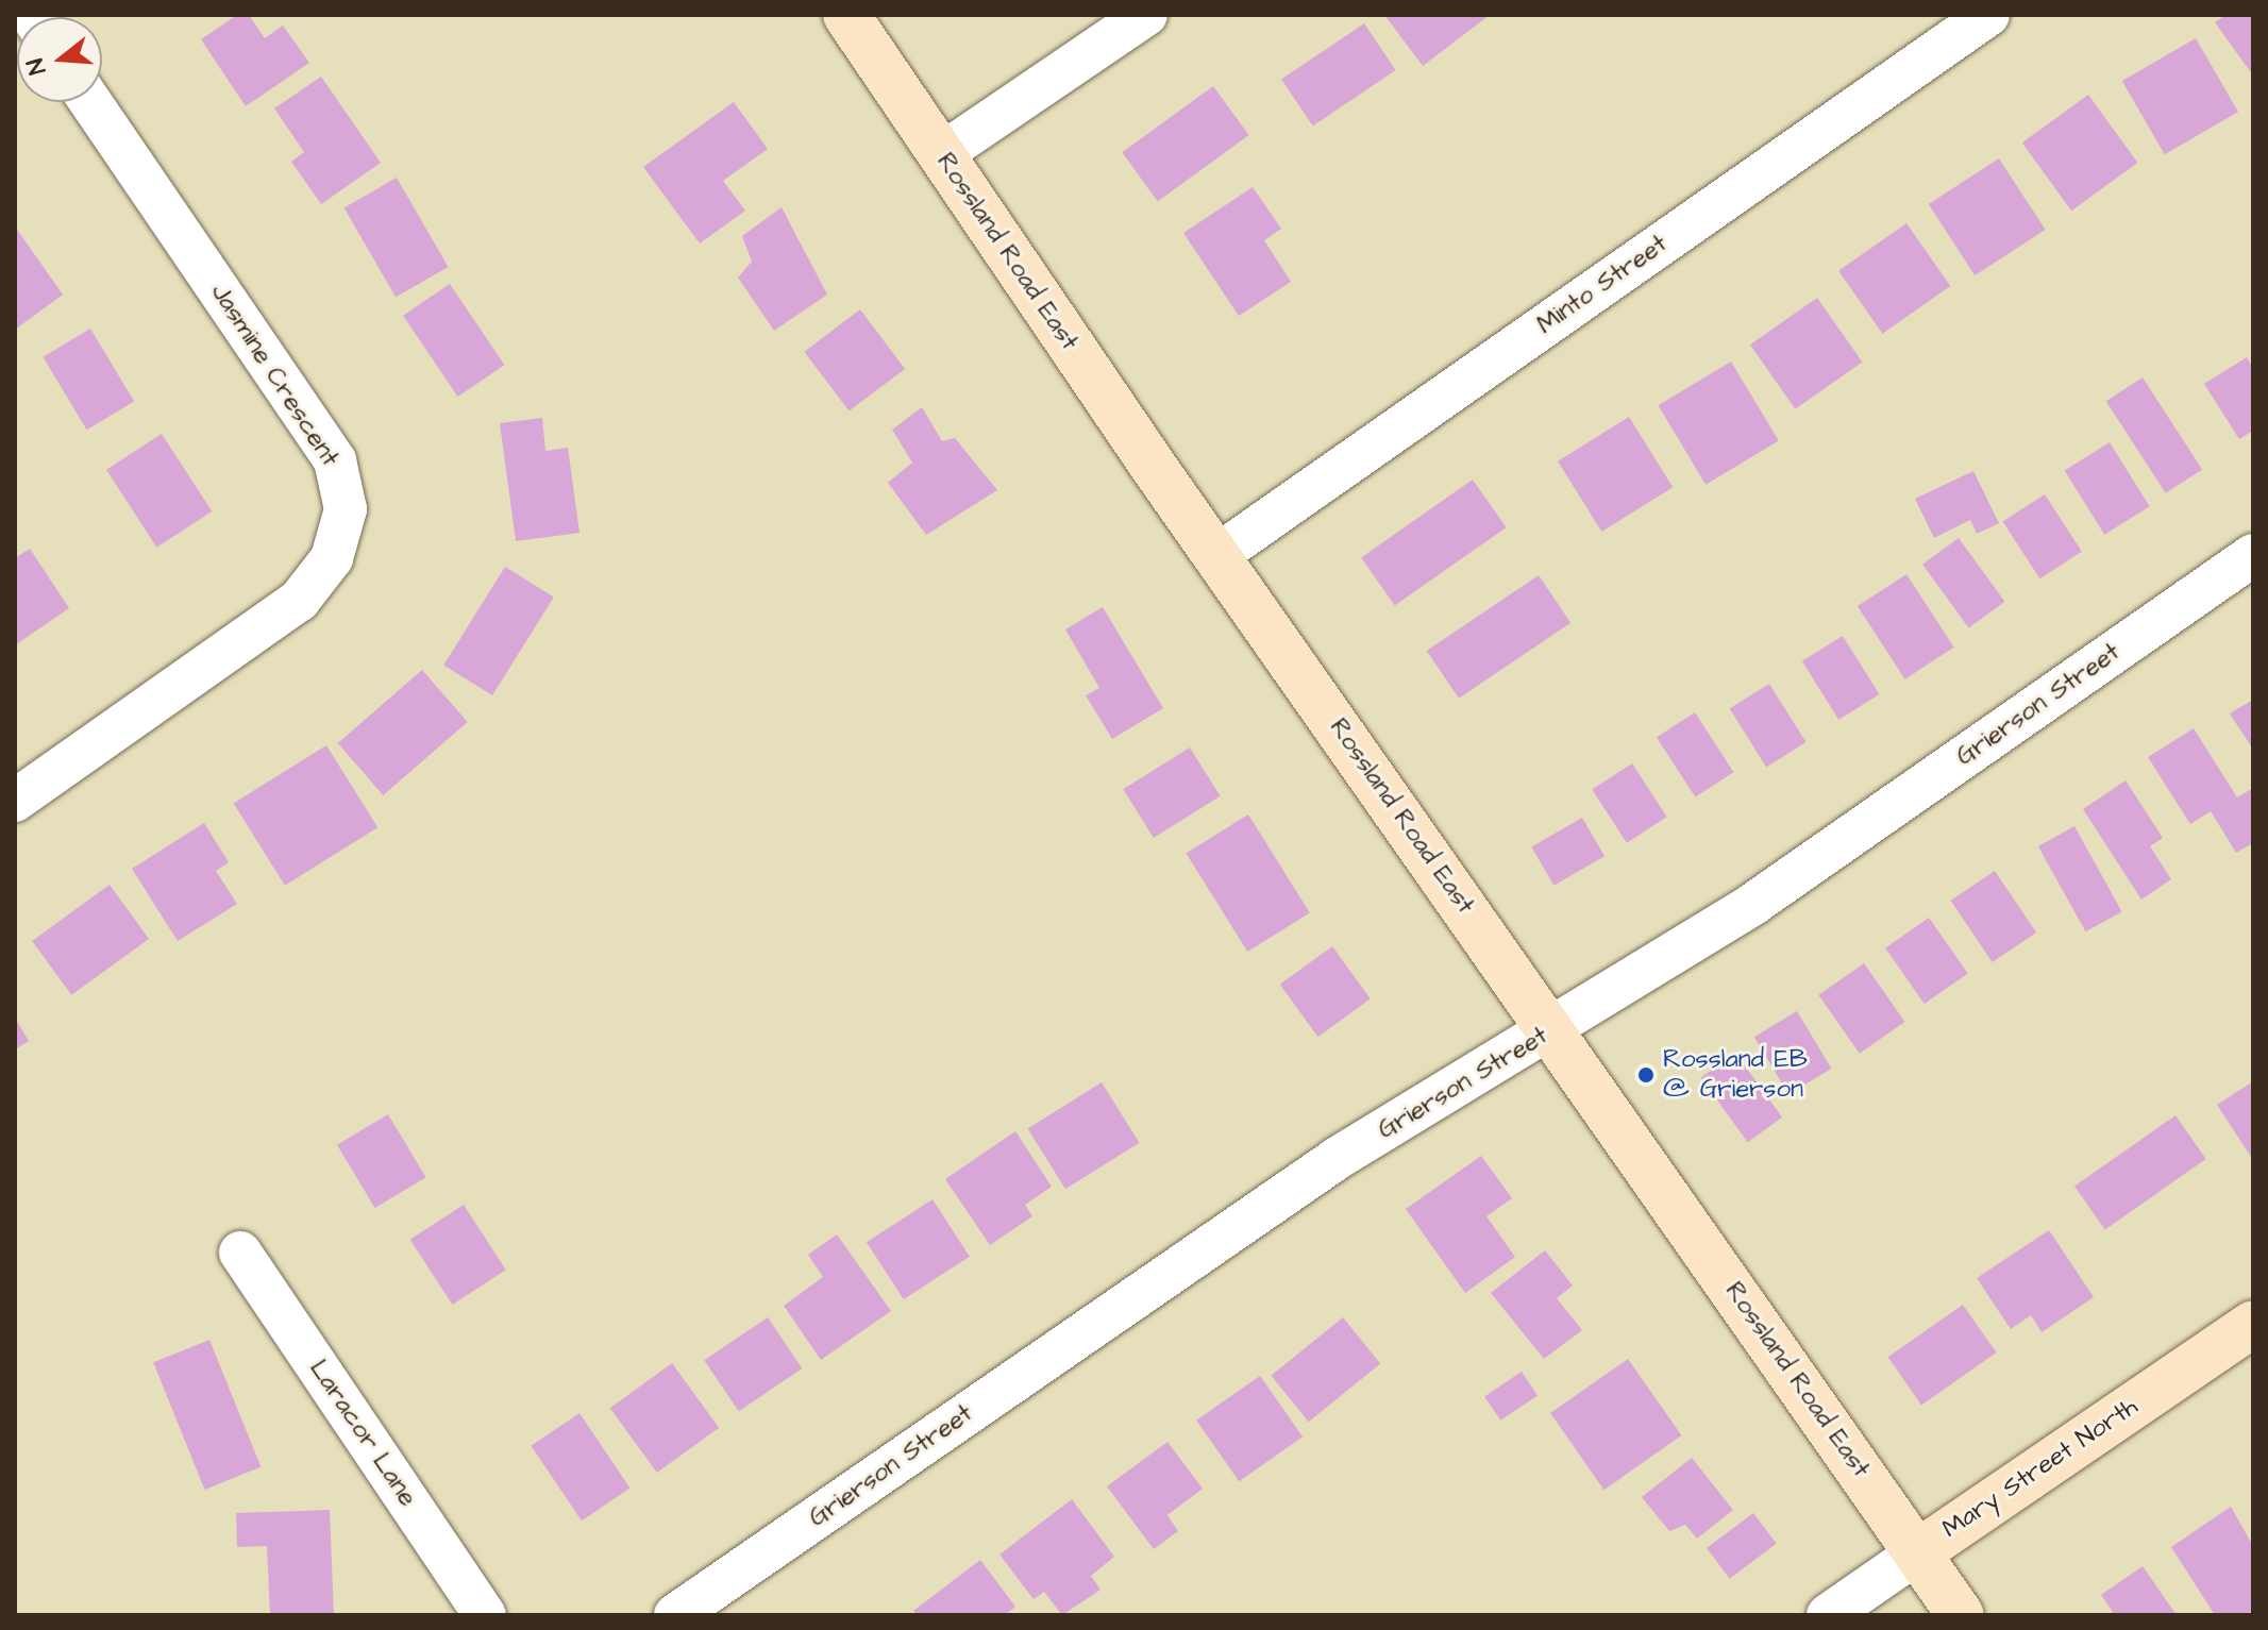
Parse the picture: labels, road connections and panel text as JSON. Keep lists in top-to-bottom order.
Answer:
{
  "streets": {
    "main road": ["Rossland Road East", "Mary Street North"],
    "street": [
      "Minto Street",
      "Jasmine Crescent",
      "Grierson Street",
      "Laracor Lane"
    ]
  },
  "crossings": [
    ["Rossland Road East", "Minto Street"],
    ["Rossland Road East", "Grierson Street"],
    ["Rossland Road East", "Mary Street North"]
  ],
  "places": ["Rossland EB @ Grierson"],
  "north": "left"
}
